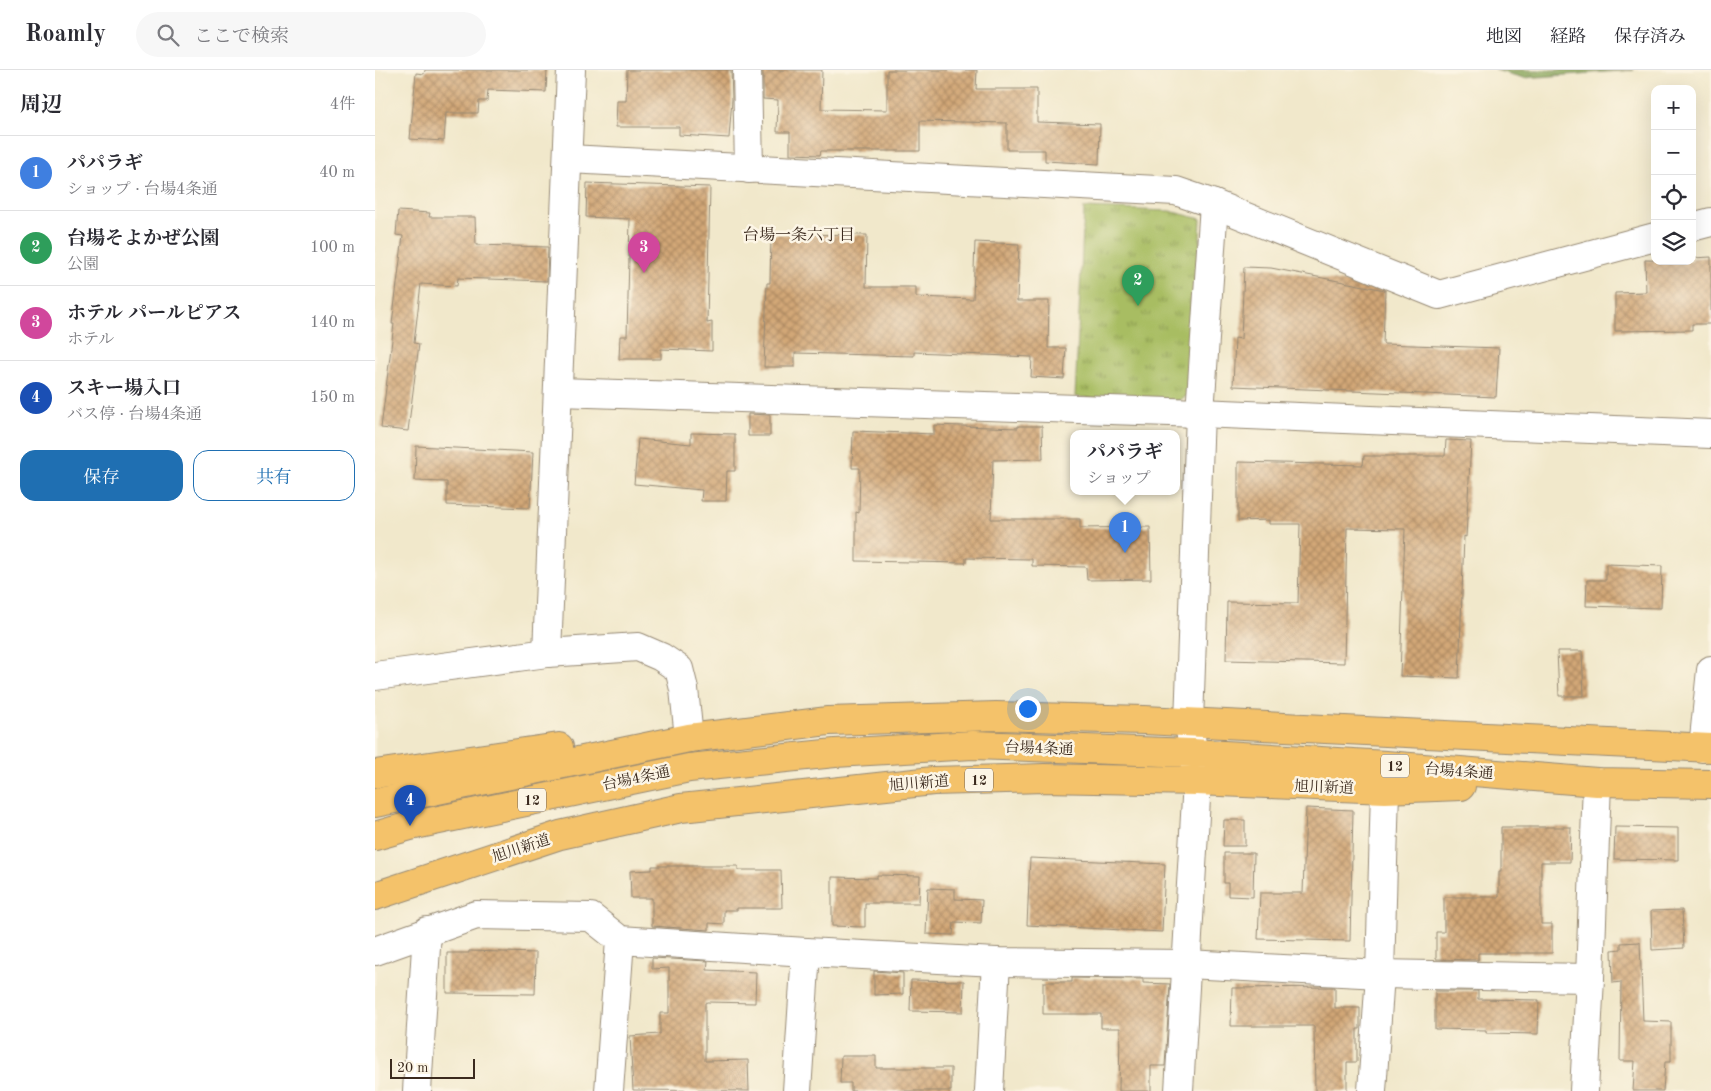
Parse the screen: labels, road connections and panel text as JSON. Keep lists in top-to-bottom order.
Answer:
{
  "streets": {
    "highway": ["台場4条通", "12", "旭川新道"]
  },
  "crossings": [
    ["台場4条通", "12"],
    ["台場4条通", "旭川新道"]
  ],
  "districts": ["台場一条六丁目"],
  "scale_bar": "20 m",
  "page": {
    "header": "Roamly",
    "search": "ここで検索",
    "nav": ["地図", "経路", "保存済み"],
    "heading": ["周辺", "4件"],
    "map_buttons": ["+", "−"],
    "list": [
      {
        "mark": "1",
        "name": "パパラギ",
        "note": "ショップ · 台場4条通",
        "value": "40 m"
      },
      {
        "mark": "2",
        "name": "台場そよかぜ公園",
        "note": "公園",
        "value": "100 m"
      },
      {
        "mark": "3",
        "name": "ホテル パールピアス",
        "note": "ホテル",
        "value": "140 m"
      },
      {
        "mark": "4",
        "name": "スキー場入口",
        "note": "バス停 · 台場4条通",
        "value": "150 m"
      }
    ],
    "pins": [
      "3",
      "2",
      "1",
      "4"
    ],
    "popup": ["パパラギ", "ショップ"],
    "buttons": ["保存", "共有"],
    "scale": "20 m"
  }
}
